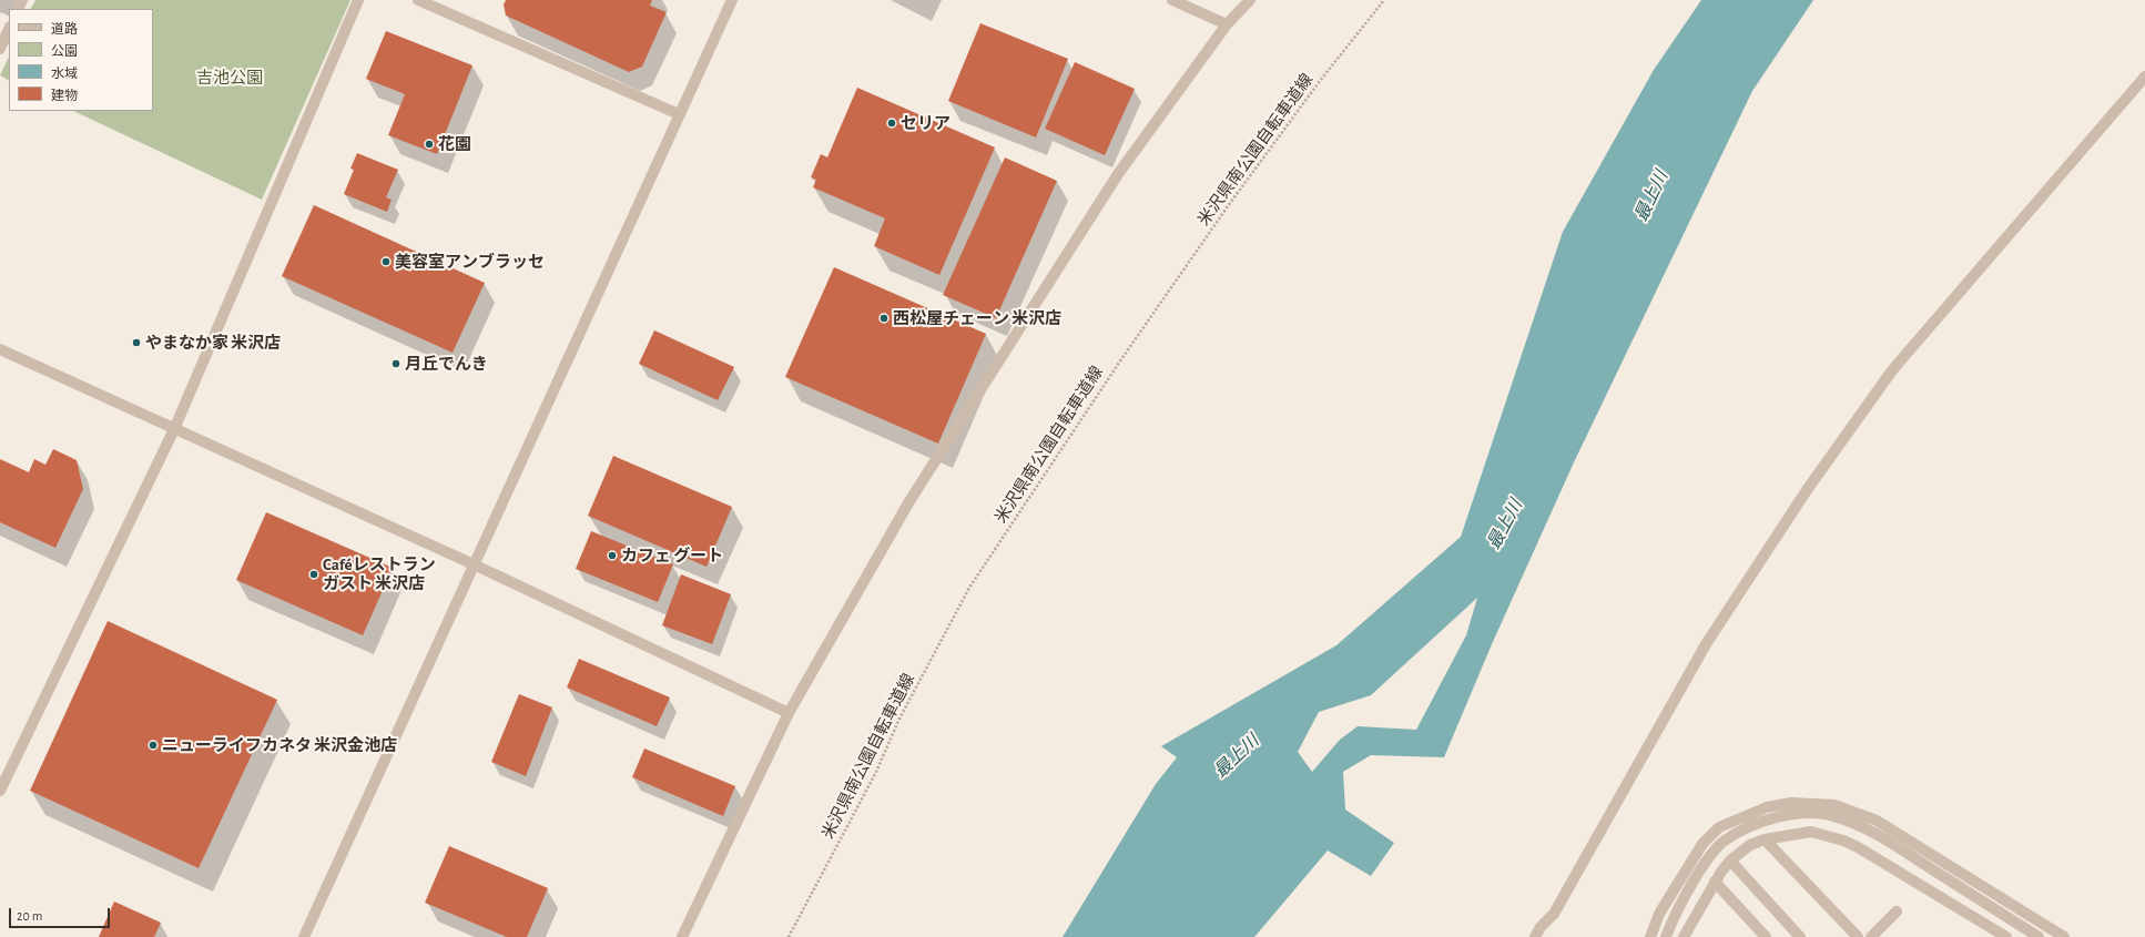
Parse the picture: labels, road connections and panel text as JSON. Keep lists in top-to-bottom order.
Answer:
{
  "streets": {
    "path": ["米沢県南公園自転車道線"]
  },
  "water": ["最上川"],
  "parks": ["吉池公園"],
  "places": [
    "セリア",
    "花園",
    "美容室アンブラッセ",
    "西松屋チェーン 米沢店",
    "やまなか家 米沢店",
    "月丘でんき",
    "カフェ グート",
    "Caféレストラン ガスト 米沢店",
    "ニューライフカネタ 米沢金池店"
  ],
  "legend": [
    "道路",
    "公園",
    "水域",
    "建物"
  ],
  "scale_bar": "20 m"
}
